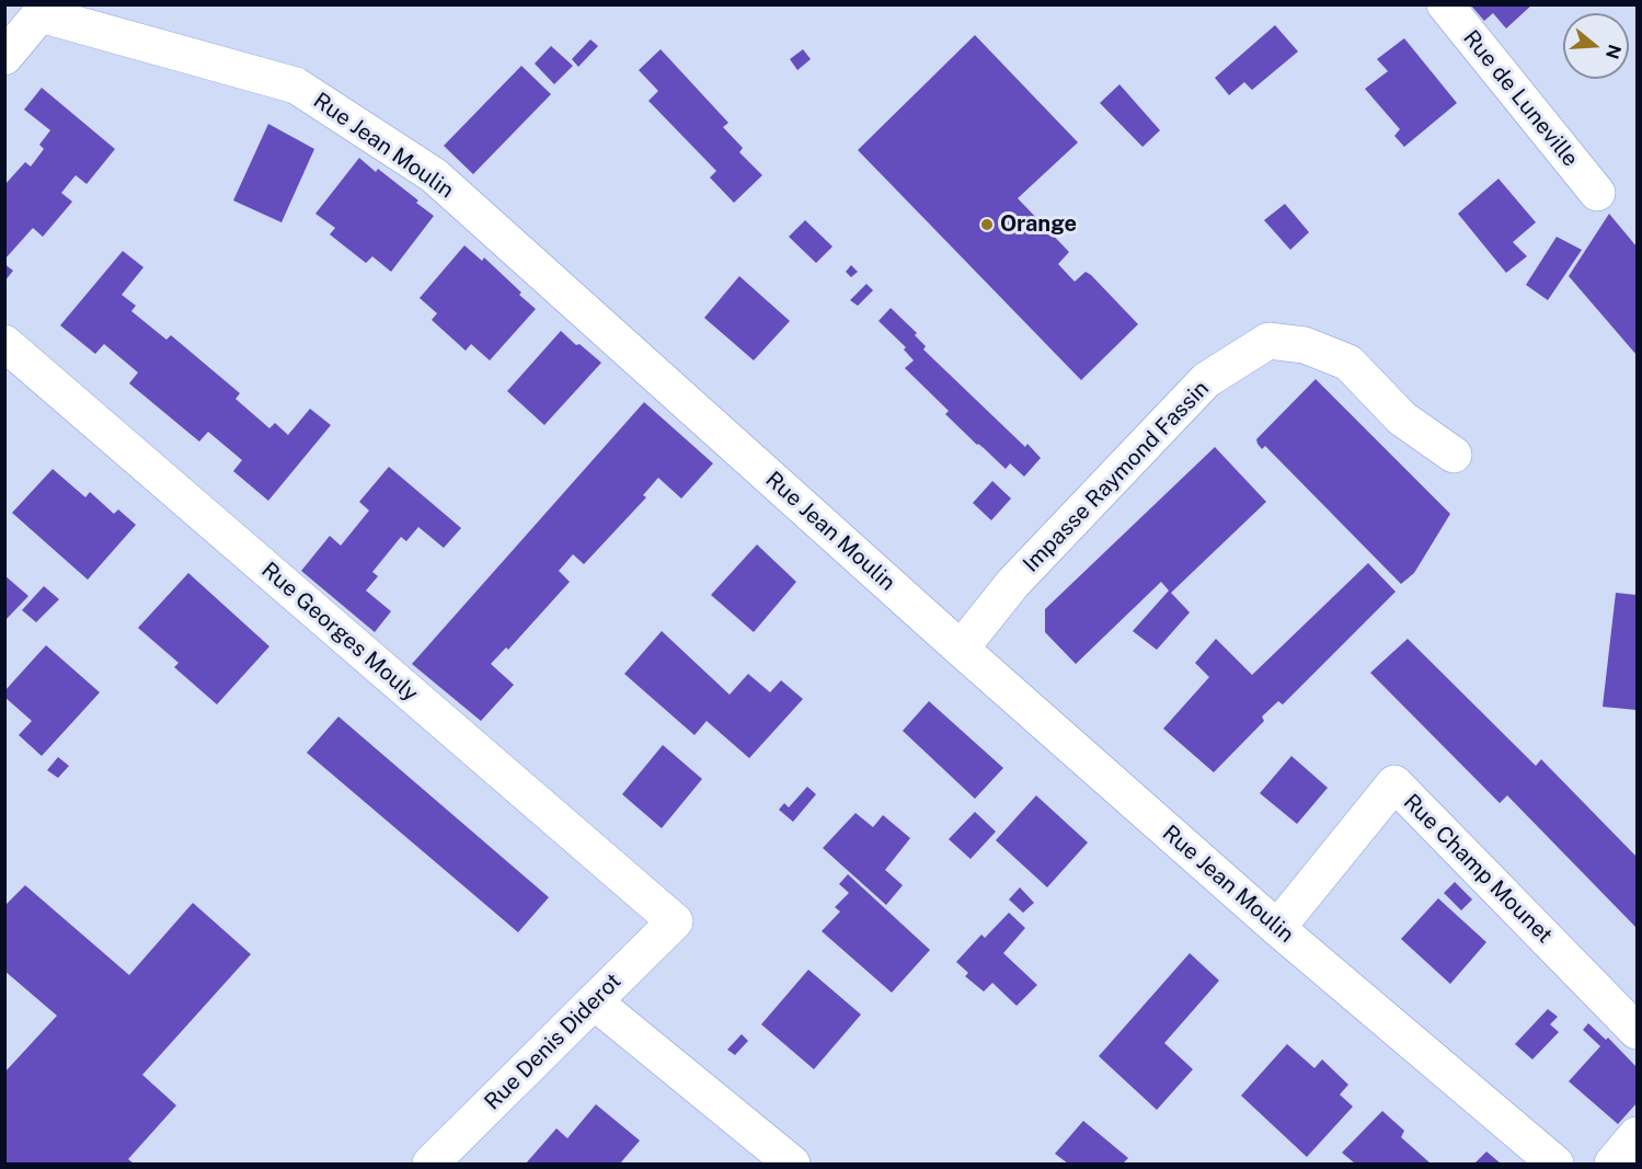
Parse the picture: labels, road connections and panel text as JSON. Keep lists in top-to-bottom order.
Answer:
{
  "streets": {
    "street": [
      "Rue de Luneville",
      "Rue Jean Moulin",
      "Impasse Raymond Fassin",
      "Rue Georges Mouly",
      "Rue Champ Mounet",
      "Rue Denis Diderot"
    ]
  },
  "crossings": [
    ["Rue Jean Moulin", "Impasse Raymond Fassin"],
    ["Rue Jean Moulin", "Rue Champ Mounet"],
    ["Rue Georges Mouly", "Rue Denis Diderot"]
  ],
  "places": ["Orange"],
  "north": "right"
}
